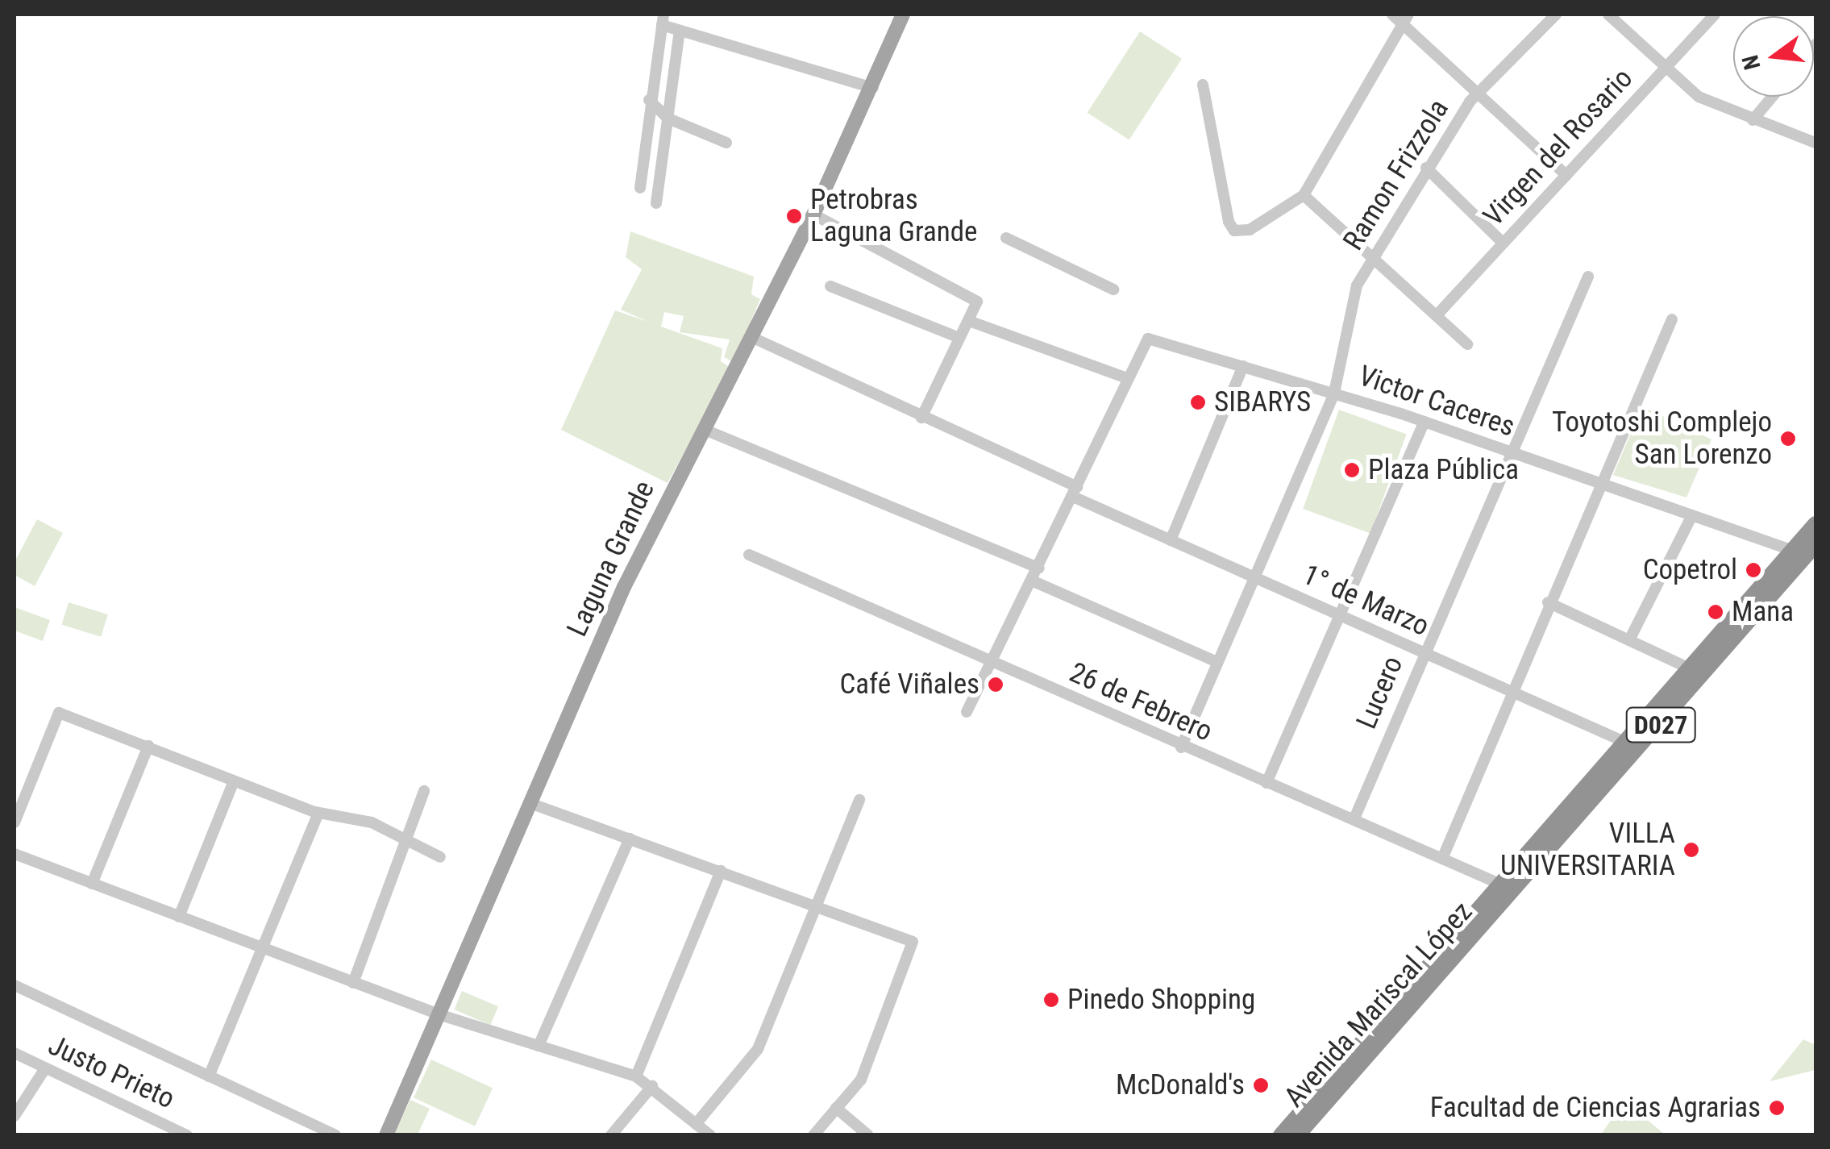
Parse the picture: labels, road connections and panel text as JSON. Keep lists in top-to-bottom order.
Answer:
{
  "streets": {
    "highway": ["D027", "Avenida Mariscal López"],
    "main road": ["Laguna Grande"],
    "street": [
      "Virgen del Rosario",
      "Ramon Frizzola",
      "Victor Caceres",
      "1° de Marzo",
      "Lucero",
      "26 de Febrero",
      "Justo Prieto"
    ]
  },
  "crossings": [
    ["Ramon Frizzola", "Victor Caceres"],
    ["Ramon Frizzola", "1° de Marzo"],
    ["Ramon Frizzola", "26 de Febrero"],
    ["Victor Caceres", "Lucero"],
    ["Victor Caceres", "D027"],
    ["Victor Caceres", "Avenida Mariscal López"],
    ["Laguna Grande", "1° de Marzo"],
    ["1° de Marzo", "Lucero"],
    ["1° de Marzo", "D027"],
    ["1° de Marzo", "Avenida Mariscal López"],
    ["Lucero", "26 de Febrero"],
    ["26 de Febrero", "D027"],
    ["26 de Febrero", "Avenida Mariscal López"],
    ["D027", "Avenida Mariscal López"]
  ],
  "places": [
    "Petrobras Laguna Grande",
    "SIBARYS",
    "Toyotoshi Complejo San Lorenzo",
    "Plaza Pública",
    "Copetrol",
    "Mana",
    "Café Viñales",
    "VILLA UNIVERSITARIA",
    "Pinedo Shopping",
    "McDonald's",
    "Facultad de Ciencias Agrarias"
  ],
  "north": "left"
}
